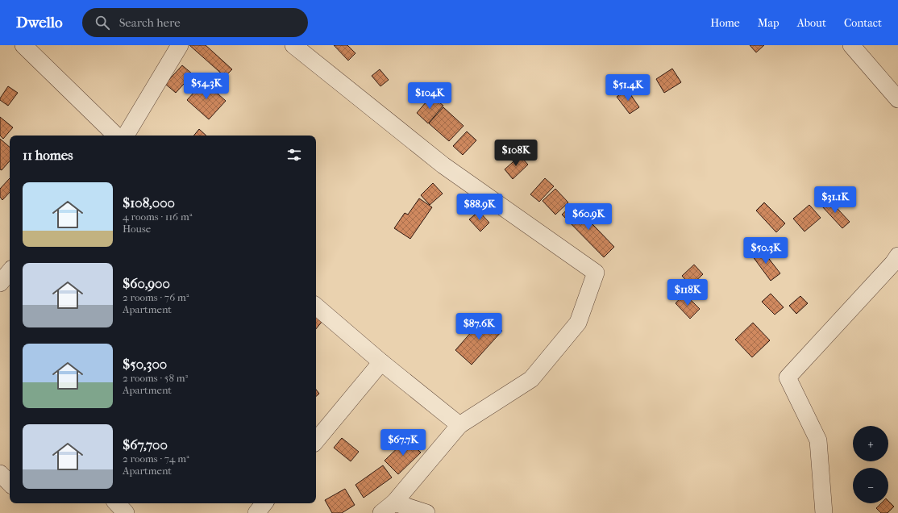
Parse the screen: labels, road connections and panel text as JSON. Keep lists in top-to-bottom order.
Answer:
{
  "page": {
    "header": "Dwello",
    "search": "Search here",
    "nav": [
      "Home",
      "Map",
      "About",
      "Contact"
    ],
    "price": [
      "$54.3K",
      "$51.4K",
      "$104K",
      "$108K",
      "$31.1K",
      "$88.9K",
      "$60.9K",
      "$50.3K",
      "$118K",
      "$87.6K",
      "$67.7K"
    ],
    "heading": "11 homes",
    "list": [
      {
        "name": "$108,000",
        "note": "4 rooms · 116 m² · House"
      },
      {
        "name": "$60,900",
        "note": "2 rooms · 76 m² · Apartment"
      },
      {
        "name": "$50,300",
        "note": "2 rooms · 58 m² · Apartment"
      },
      {
        "name": "$67,700",
        "note": "2 rooms · 74 m² · Apartment"
      }
    ],
    "map_buttons": ["+", "−"]
  }
}
